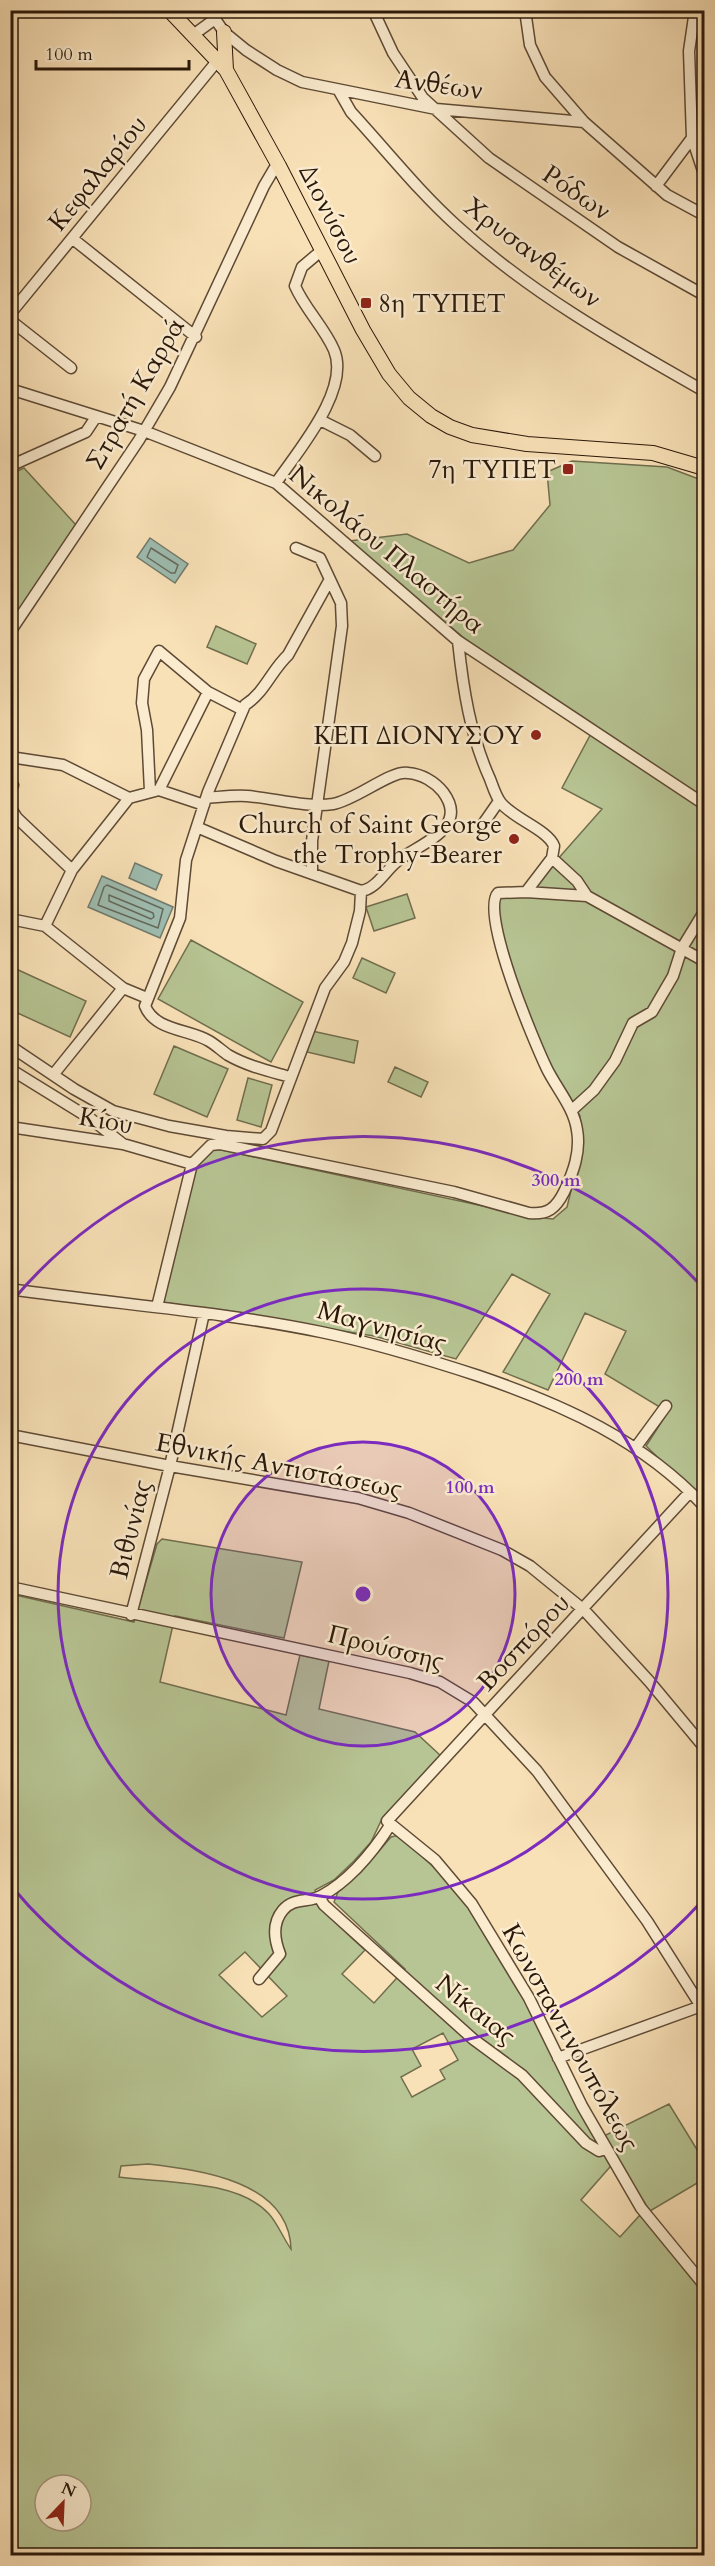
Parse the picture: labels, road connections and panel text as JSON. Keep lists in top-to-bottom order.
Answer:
{
  "streets": {
    "main road": ["Διονύσου"],
    "street": [
      "Ανθέων",
      "Κεφαλαρίου",
      "Ρόδων",
      "Χρυσανθέμων",
      "Στρατή Καρρά",
      "Νικολάου Πλαστήρα",
      "Κίου",
      "Μαγνησίας",
      "Εθνικής Αντιστάσεως",
      "Βιθυνίας",
      "Βοσπόρου",
      "Προύσσης",
      "Νίκαιας",
      "Κωνσταντινουπόλεως"
    ]
  },
  "crossings": [
    ["Ανθέων", "Ρόδων"],
    ["Ανθέων", "Χρυσανθέμων"],
    ["Κεφαλαρίου", "Διονύσου"],
    ["Διονύσου", "Στρατή Καρρά"],
    ["Στρατή Καρρά", "Νικολάου Πλαστήρα"],
    ["Μαγνησίας", "Βιθυνίας"],
    ["Μαγνησίας", "Βοσπόρου"],
    ["Εθνικής Αντιστάσεως", "Βιθυνίας"],
    ["Εθνικής Αντιστάσεως", "Βοσπόρου"],
    ["Βιθυνίας", "Προύσσης"],
    ["Βοσπόρου", "Προύσσης"],
    ["Βοσπόρου", "Νίκαιας"],
    ["Βοσπόρου", "Κωνσταντινουπόλεως"],
    ["Νίκαιας", "Κωνσταντινουπόλεως"]
  ],
  "places": {
    "transit": ["8η ΤΥΠΕΤ", "7η ΤΥΠΕΤ"],
    "other": ["ΚΕΠ ΔΙΟΝΥΣΟΥ", "Church of Saint George the Trophy-Bearer"]
  },
  "scale_bar": "100 m",
  "north": "top right",
  "rings": ["300 m", "200 m", "100 m"]
}
